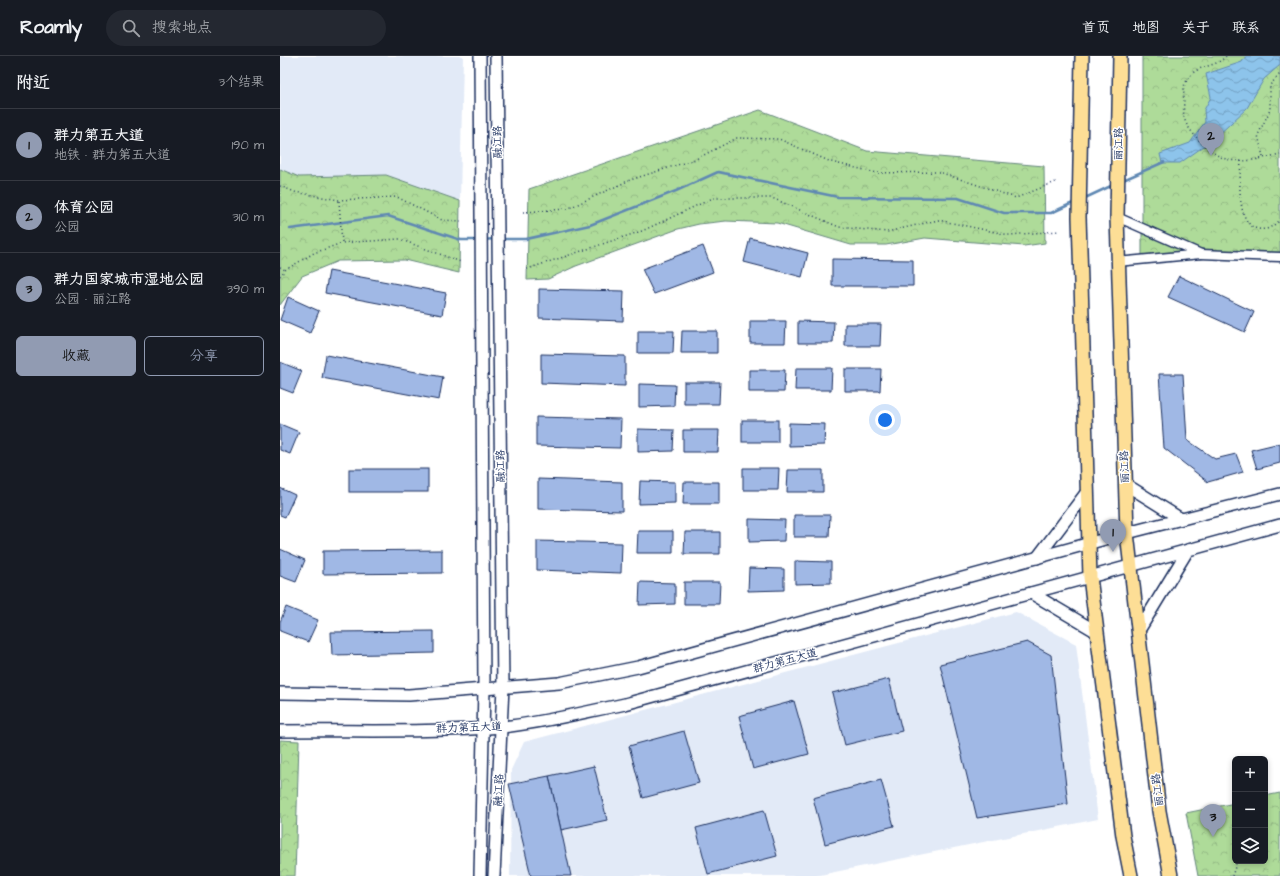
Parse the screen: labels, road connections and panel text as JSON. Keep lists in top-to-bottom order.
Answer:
{
  "streets": {
    "main road": ["融江路", "丽江路", "群力第五大道"]
  },
  "crossings": [
    ["融江路", "群力第五大道"],
    ["丽江路", "群力第五大道"]
  ],
  "page": {
    "header": "Roamly",
    "search": "搜索地点",
    "nav": [
      "首页",
      "地图",
      "关于",
      "联系"
    ],
    "heading": ["附近", "3个结果"],
    "list": [
      {
        "mark": "1",
        "name": "群力第五大道",
        "note": "地铁 · 群力第五大道",
        "value": "190 m"
      },
      {
        "mark": "2",
        "name": "体育公园",
        "note": "公园",
        "value": "310 m"
      },
      {
        "mark": "3",
        "name": "群力国家城市湿地公园",
        "note": "公园 · 丽江路",
        "value": "390 m"
      }
    ],
    "pins": ["2", "1", "3"],
    "buttons": ["收藏", "分享"],
    "map_buttons": ["+", "−"]
  }
}
